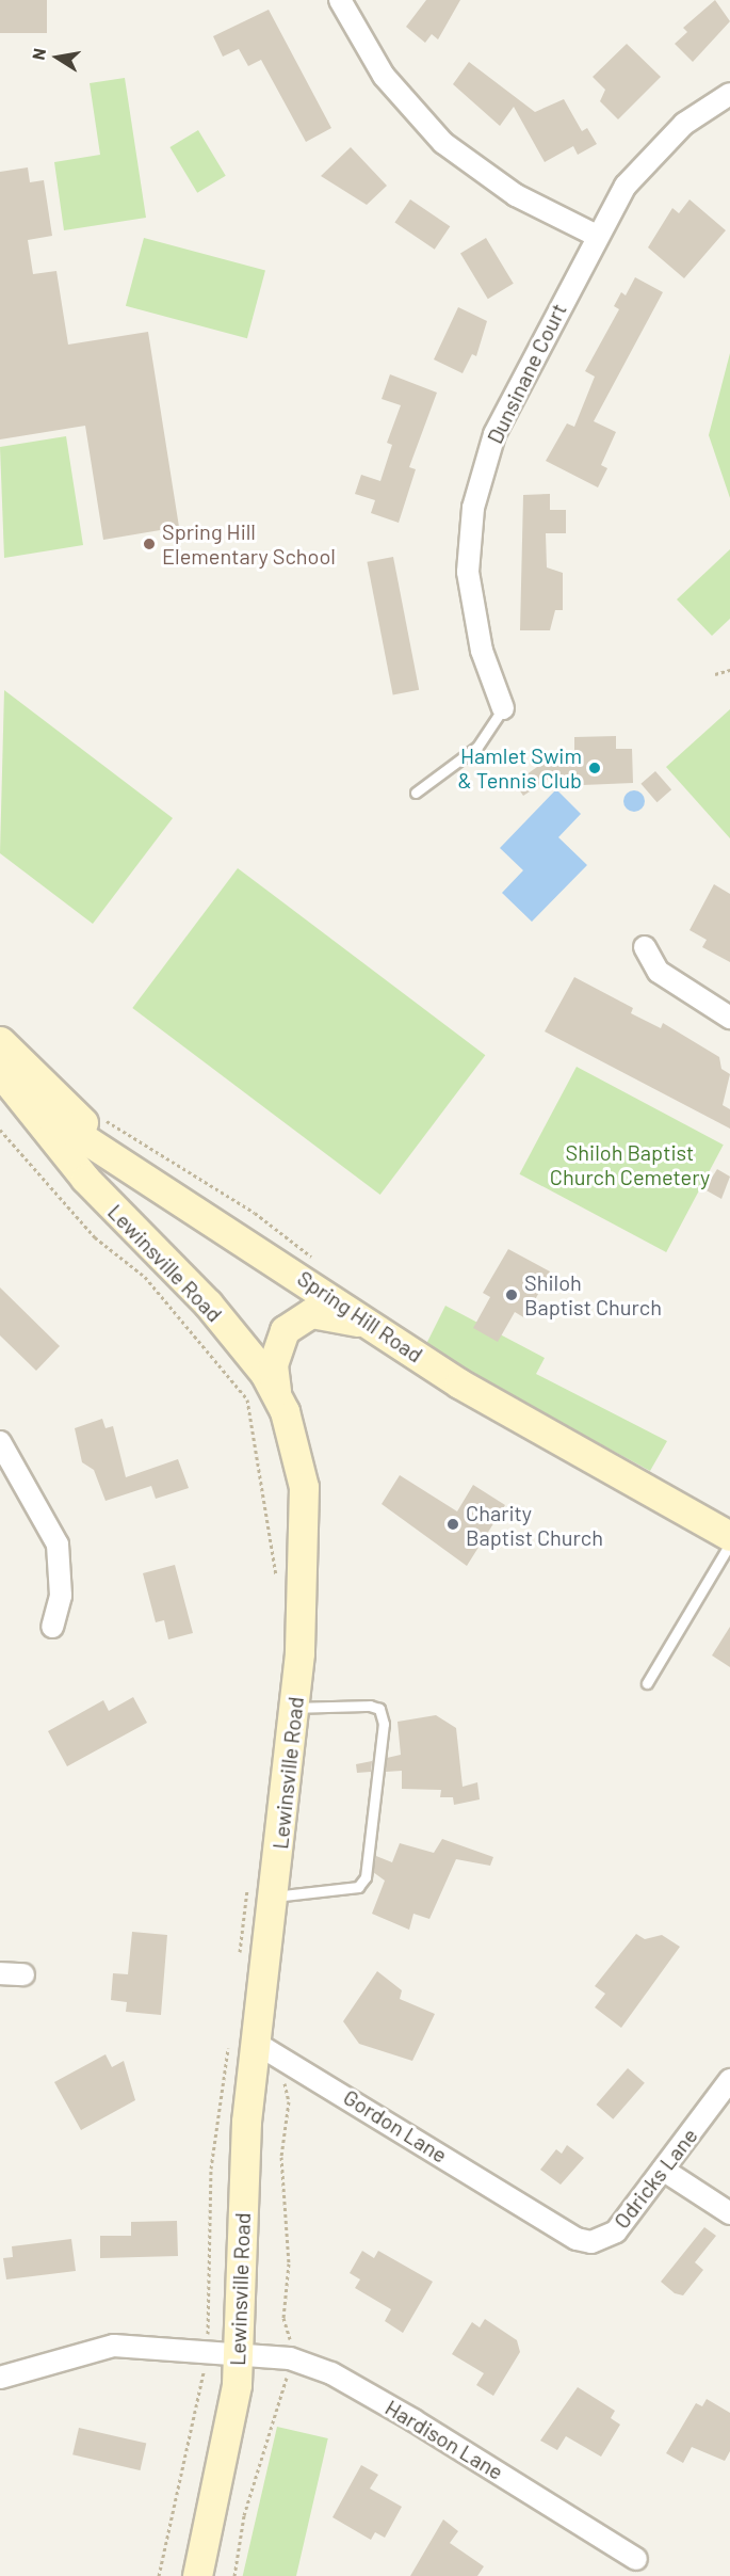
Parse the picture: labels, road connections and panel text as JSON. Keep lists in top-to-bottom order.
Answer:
{
  "streets": {
    "main road": ["Lewinsville Road", "Spring Hill Road"],
    "street": [
      "Dunsinane Court",
      "Gordon Lane",
      "Odricks Lane",
      "Hardison Lane"
    ]
  },
  "crossings": [
    ["Lewinsville Road", "Spring Hill Road"],
    ["Lewinsville Road", "Gordon Lane"],
    ["Lewinsville Road", "Hardison Lane"],
    ["Gordon Lane", "Odricks Lane"]
  ],
  "parks": ["Shiloh Baptist Church Cemetery"],
  "places": [
    "Spring Hill Elementary School",
    "Hamlet Swim & Tennis Club",
    "Shiloh Baptist Church",
    "Charity Baptist Church"
  ],
  "north": "left"
}
